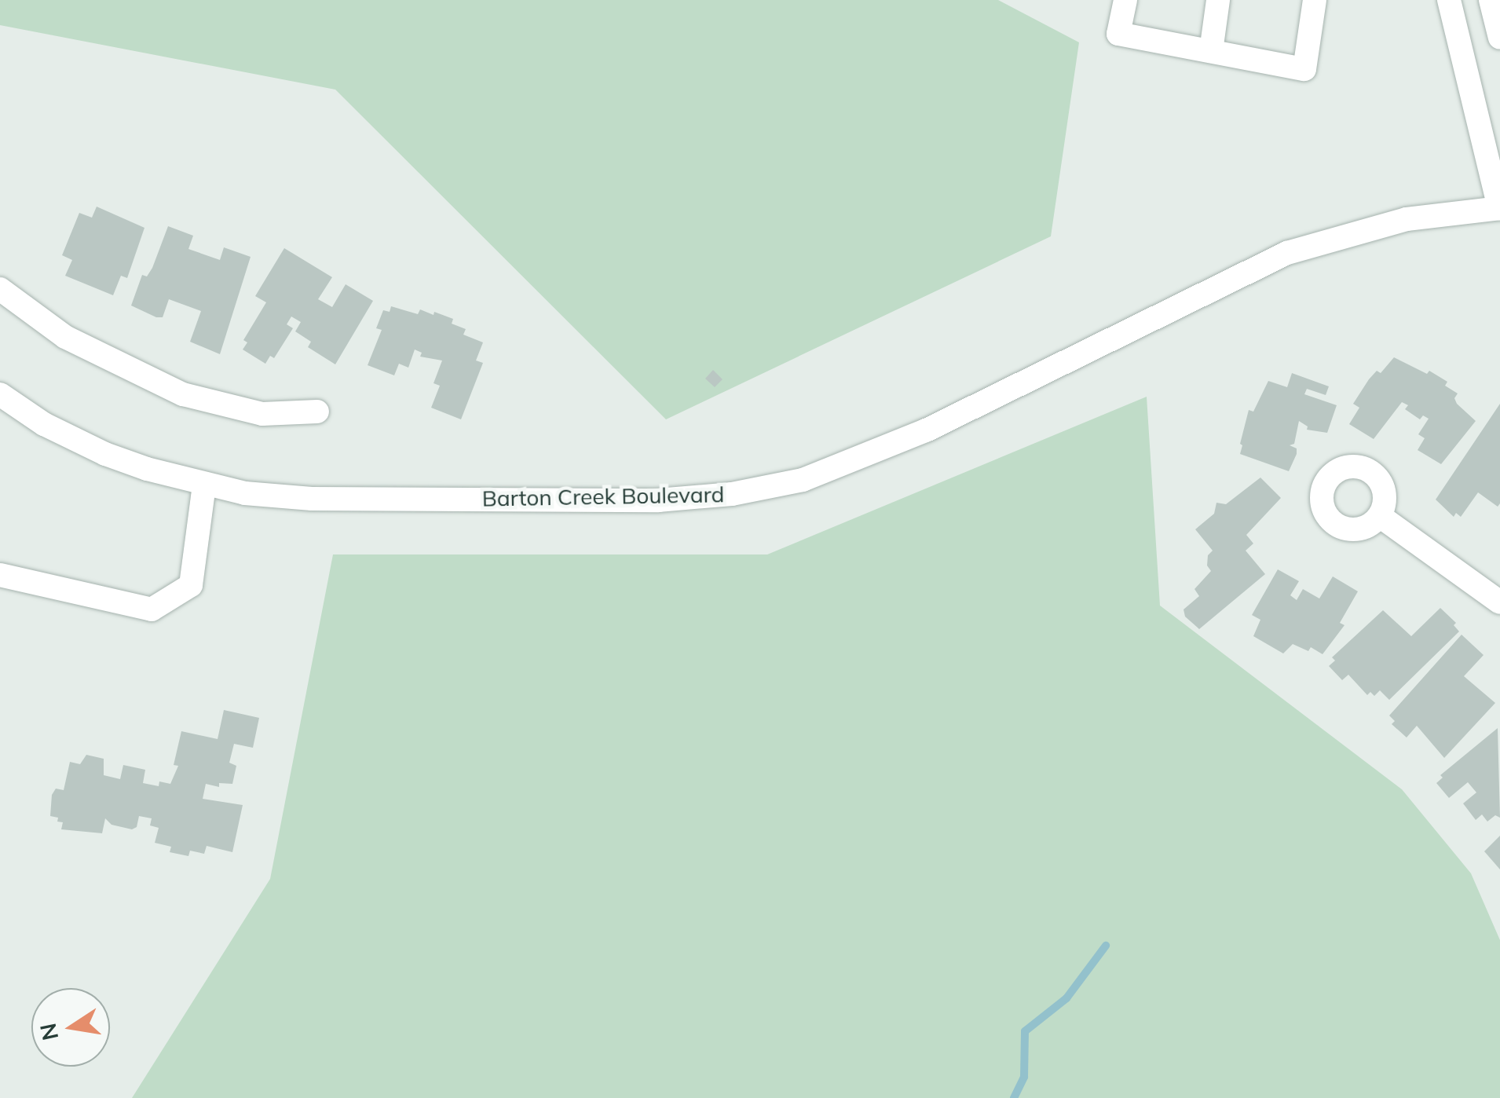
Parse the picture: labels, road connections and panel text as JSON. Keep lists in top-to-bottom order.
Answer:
{
  "streets": {
    "street": ["Barton Creek Boulevard"]
  },
  "north": "left"
}
